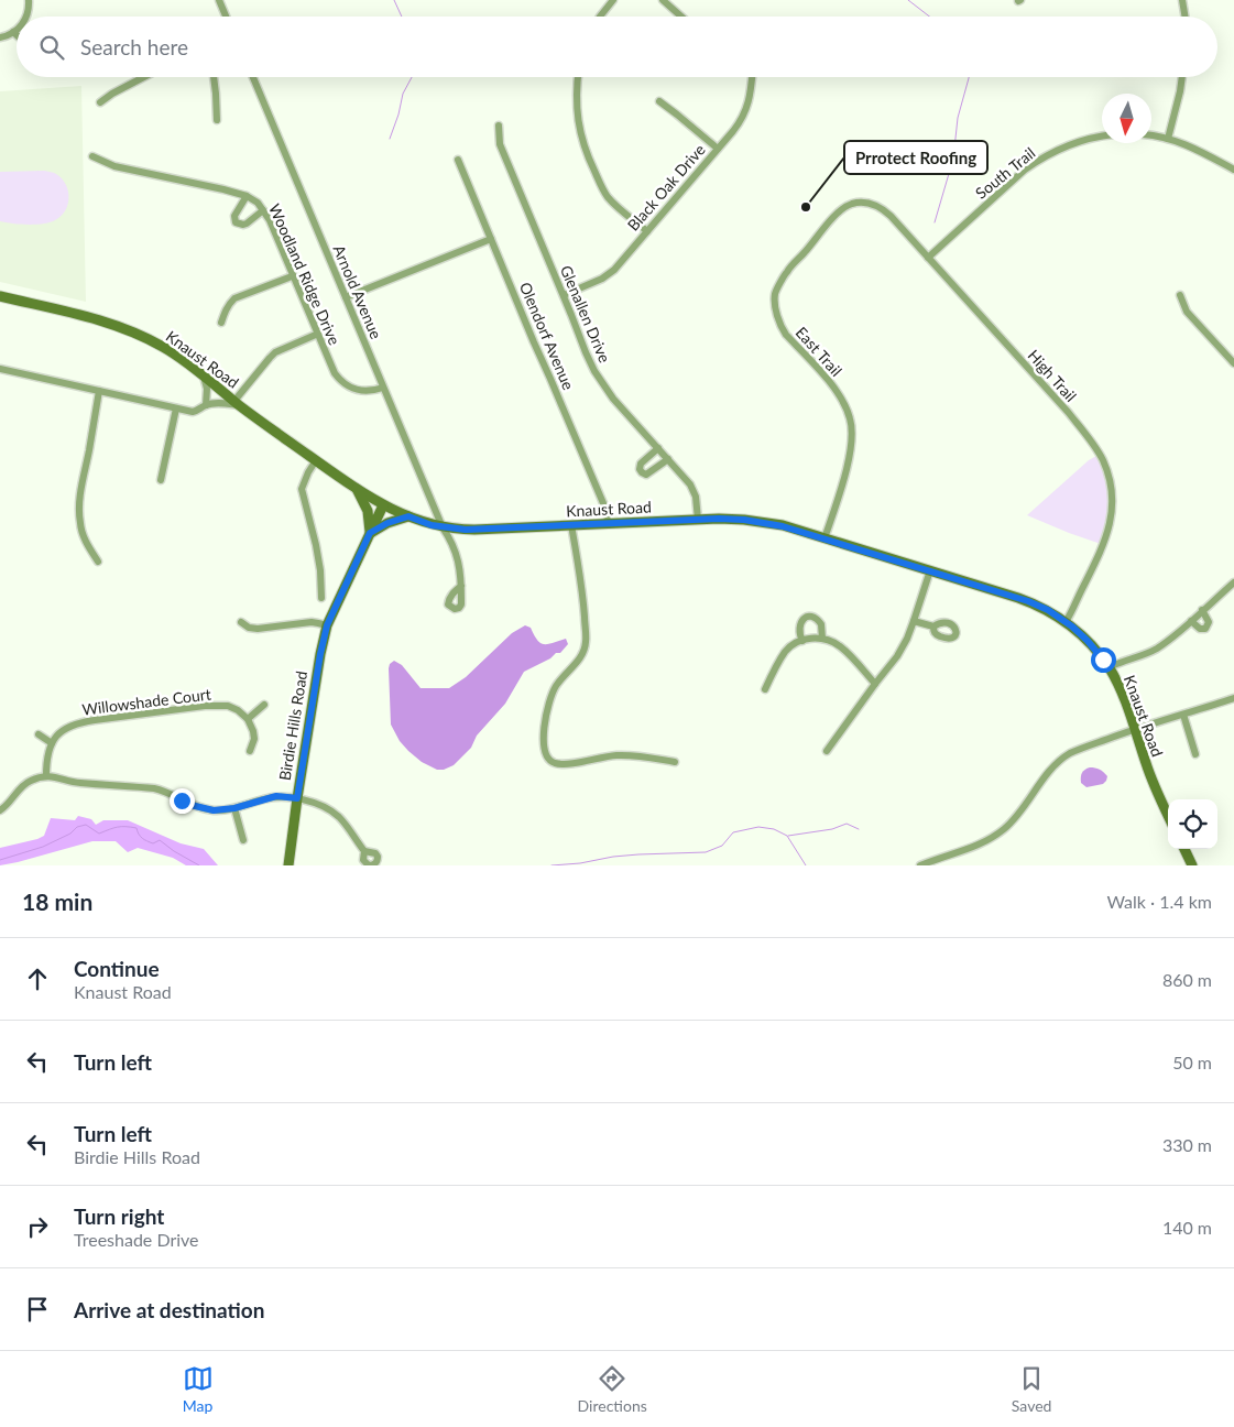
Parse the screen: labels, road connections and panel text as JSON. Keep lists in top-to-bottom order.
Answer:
{
  "streets": {
    "main road": ["Knaust Road", "Birdie Hills Road"],
    "street": [
      "South Trail",
      "Black Oak Drive",
      "Woodland Ridge Drive",
      "Arnold Avenue",
      "Glenallen Drive",
      "Olendorf Avenue",
      "East Trail",
      "High Trail",
      "Willowshade Court"
    ]
  },
  "crossings": [
    ["South Trail", "High Trail"],
    ["Black Oak Drive", "Glenallen Drive"],
    ["Woodland Ridge Drive", "Arnold Avenue"],
    ["Arnold Avenue", "Knaust Road"],
    ["Glenallen Drive", "Knaust Road"],
    ["Olendorf Avenue", "Knaust Road"],
    ["East Trail", "Knaust Road"],
    ["East Trail", "High Trail"],
    ["Knaust Road", "High Trail"],
    ["Knaust Road", "Birdie Hills Road"]
  ],
  "places": ["Prrotect Roofing"],
  "north": "bottom",
  "page": {
    "search": "Search here",
    "heading": ["18 min", "Walk · 1.4 km"],
    "list": [
      ["Continue", "Knaust Road", "860 m"],
      ["Turn left", "50 m"],
      ["Turn left", "Birdie Hills Road", "330 m"],
      ["Turn right", "Treeshade Drive", "140 m"],
      "Arrive at destination"
    ],
    "nav": ["Map", "Directions", "Saved"]
  }
}
